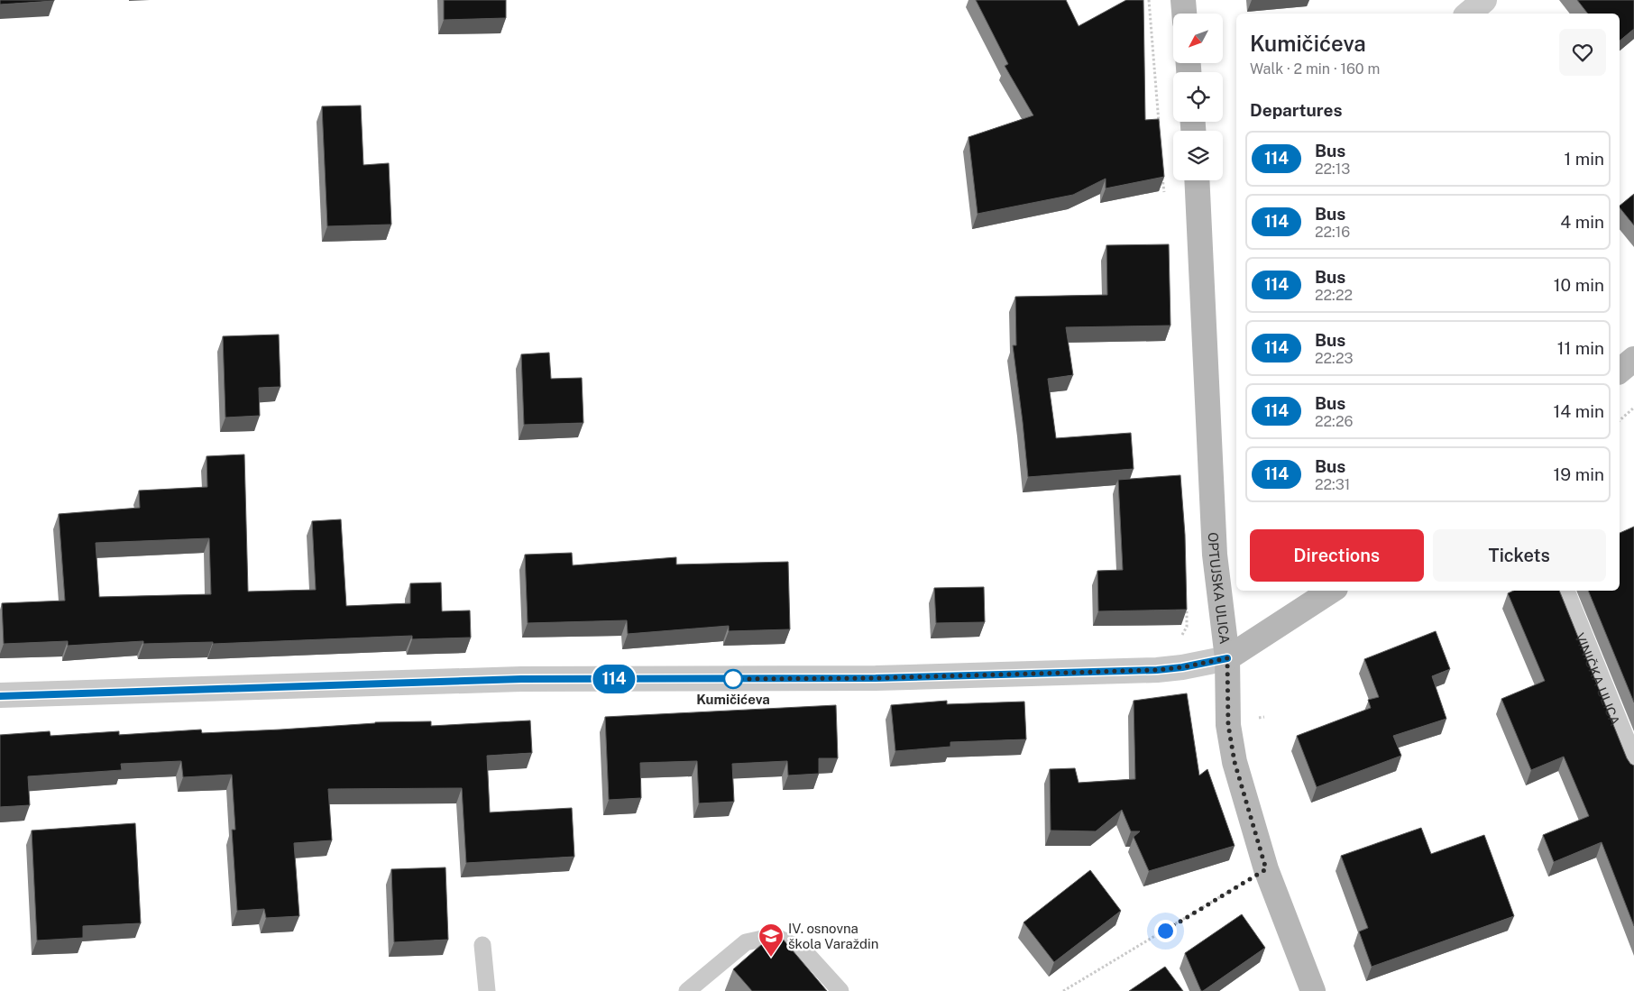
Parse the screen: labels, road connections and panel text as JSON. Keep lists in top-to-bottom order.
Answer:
{
  "streets": {
    "main road": ["OPTUJSKA ULICA"],
    "street": ["VINIČKA ULICA"]
  },
  "places": {
    "other": ["Kumičićeva"],
    "school or university": ["IV. osnovna škola Varaždin"]
  },
  "lines": ["bus line 114"],
  "north": "bottom left",
  "page": {
    "on_map": "114",
    "heading": [
      ["Kumičićeva", "Walk · 2 min · 160 m"],
      "Departures"
    ],
    "list": [
      {
        "mark": "114",
        "name": "Bus",
        "note": "22:13",
        "value": "1 min"
      },
      {
        "mark": "114",
        "name": "Bus",
        "note": "22:16",
        "value": "4 min"
      },
      {
        "mark": "114",
        "name": "Bus",
        "note": "22:22",
        "value": "10 min"
      },
      {
        "mark": "114",
        "name": "Bus",
        "note": "22:23",
        "value": "11 min"
      },
      {
        "mark": "114",
        "name": "Bus",
        "note": "22:26",
        "value": "14 min"
      },
      {
        "mark": "114",
        "name": "Bus",
        "note": "22:31",
        "value": "19 min"
      }
    ],
    "buttons": ["Directions", "Tickets"]
  }
}
